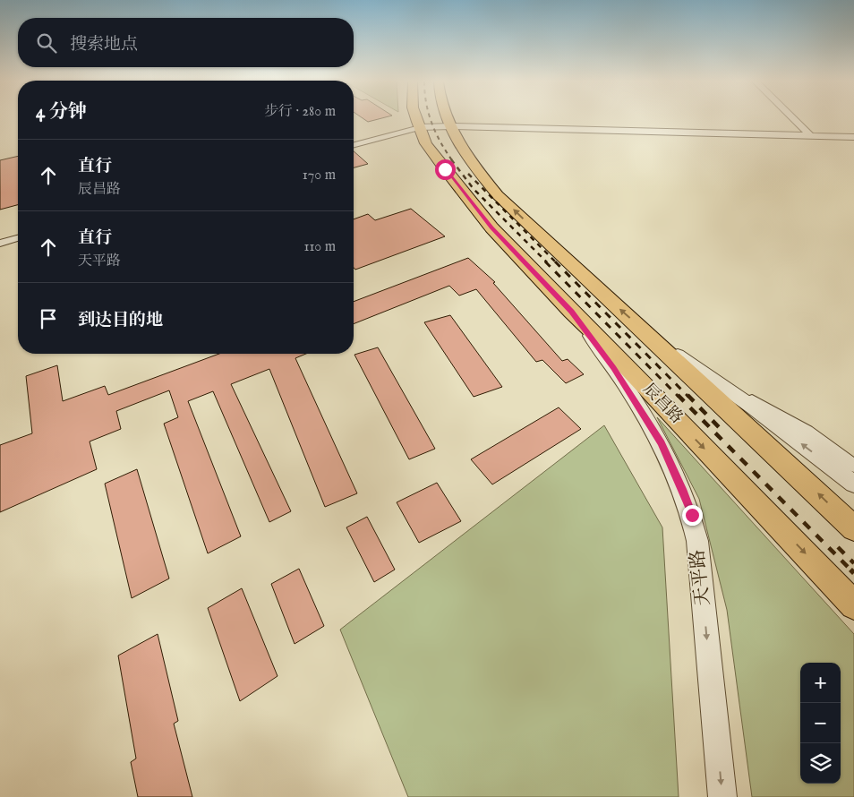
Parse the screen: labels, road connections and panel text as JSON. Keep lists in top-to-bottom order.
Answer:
{
  "streets": {
    "main road": ["辰昌路"],
    "street": ["天平路"]
  },
  "crossings": [
    ["辰昌路", "天平路"]
  ],
  "one_way": ["天平路"],
  "page": {
    "search": "搜索地点",
    "heading": ["4 分钟", "步行 · 280 m"],
    "list": [
      ["直行", "辰昌路", "170 m"],
      ["直行", "天平路", "110 m"],
      "到达目的地"
    ],
    "map_buttons": ["+", "−"]
  }
}
